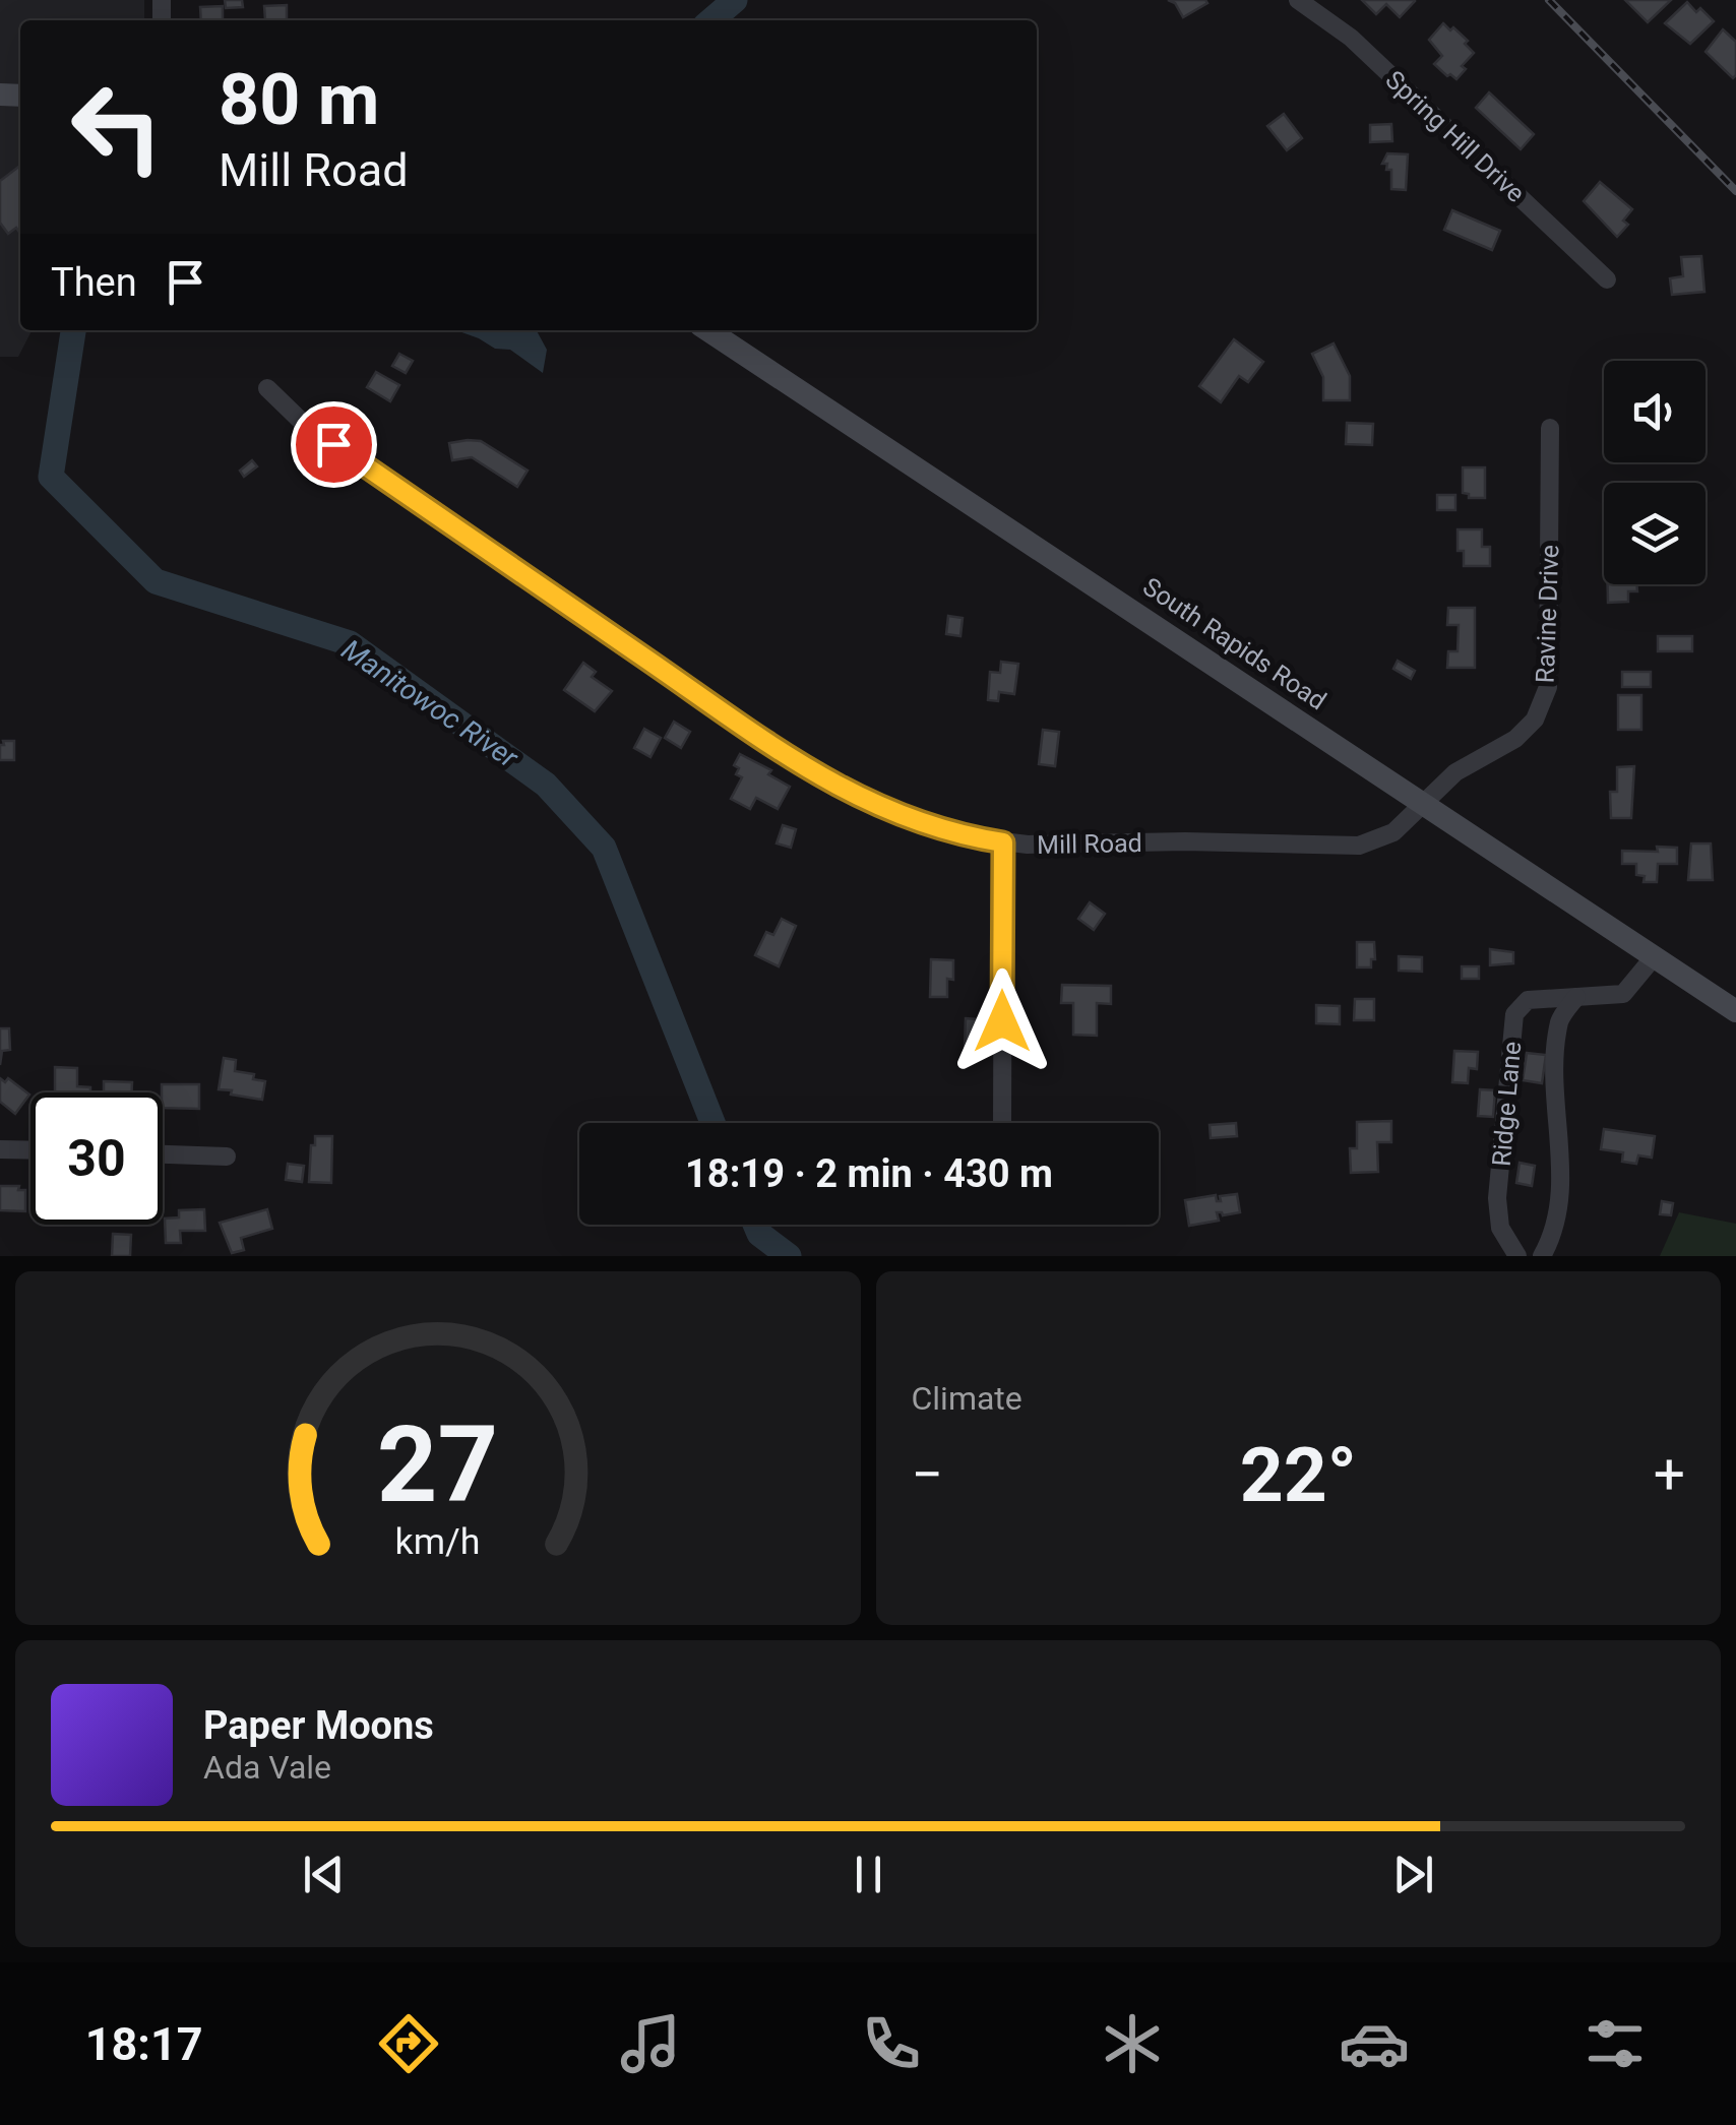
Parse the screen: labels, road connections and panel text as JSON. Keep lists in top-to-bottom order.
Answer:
{
  "streets": {
    "main road": ["South Rapids Road"],
    "street": [
      "Spring Hill Drive",
      "Ravine Drive",
      "Mill Road",
      "Ridge Lane"
    ]
  },
  "crossings": [
    ["Ravine Drive", "South Rapids Road"],
    ["Ravine Drive", "Mill Road"],
    ["South Rapids Road", "Mill Road"],
    ["South Rapids Road", "Ridge Lane"]
  ],
  "water": ["Manitowoc River"],
  "page": {
    "turn": ["80 m", "Mill Road"],
    "then": "Then",
    "limit": "30",
    "trip": "18:19 · 2 min · 430 m",
    "tile": "Climate",
    "heat": ["−", "22°", "+"],
    "song": ["Paper Moons", "Ada Vale"],
    "tabs": "18:17",
    "gauge": ["27", "km/h"]
  }
}
